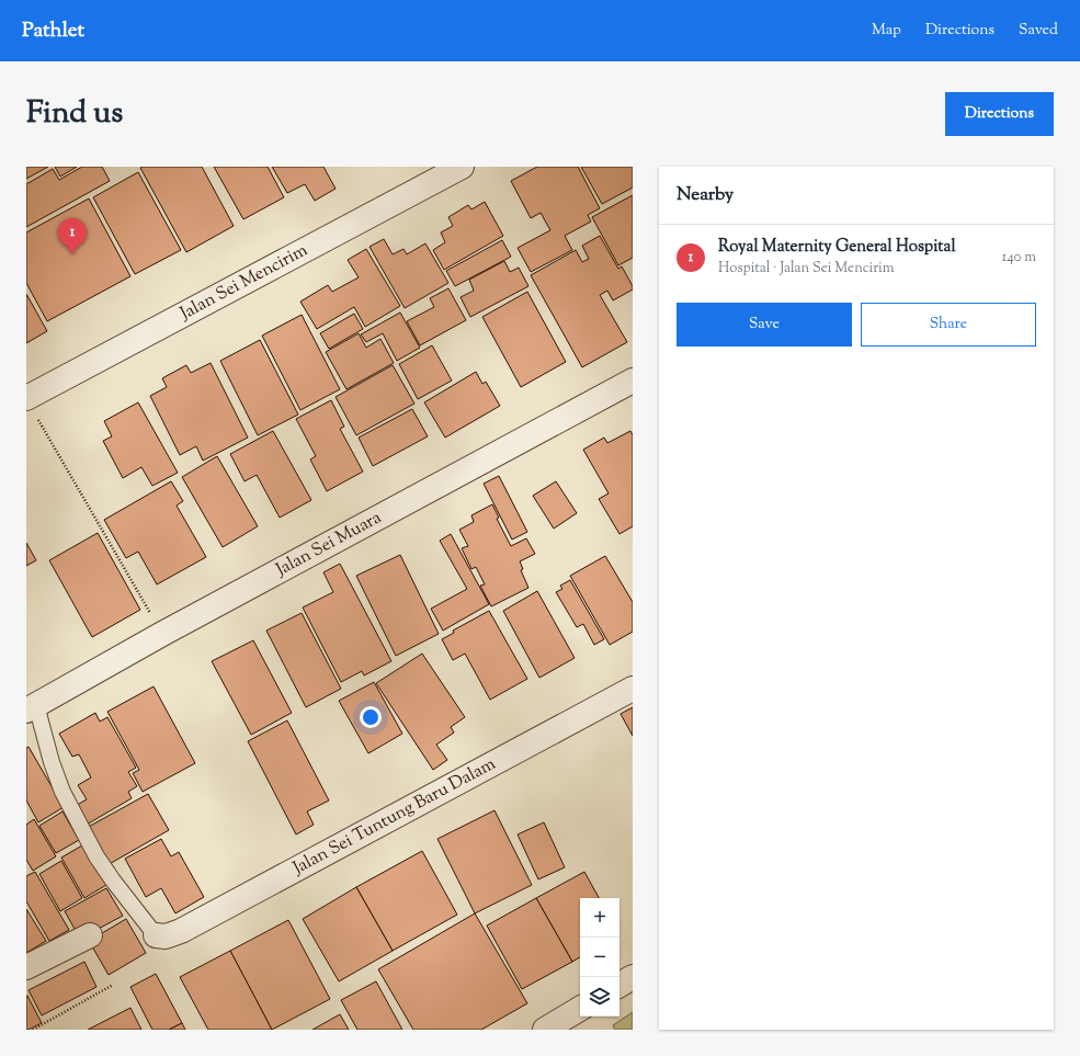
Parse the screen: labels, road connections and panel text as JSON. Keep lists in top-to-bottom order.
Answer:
{
  "streets": {
    "street": ["Jalan Sei Mencirim", "Jalan Sei Muara", "Jalan Sei Tuntung Baru Dalam"]
  },
  "page": {
    "header": "Pathlet",
    "nav": ["Map", "Directions", "Saved"],
    "title": "Find us",
    "buttons": [
      "Directions",
      ["Save", "Share"]
    ],
    "heading": "Nearby",
    "pins": "1",
    "list": [
      {
        "mark": "1",
        "name": "Royal Maternity General Hospital",
        "note": "Hospital · Jalan Sei Mencirim",
        "value": "140 m"
      }
    ],
    "map_buttons": ["+", "−"]
  }
}
